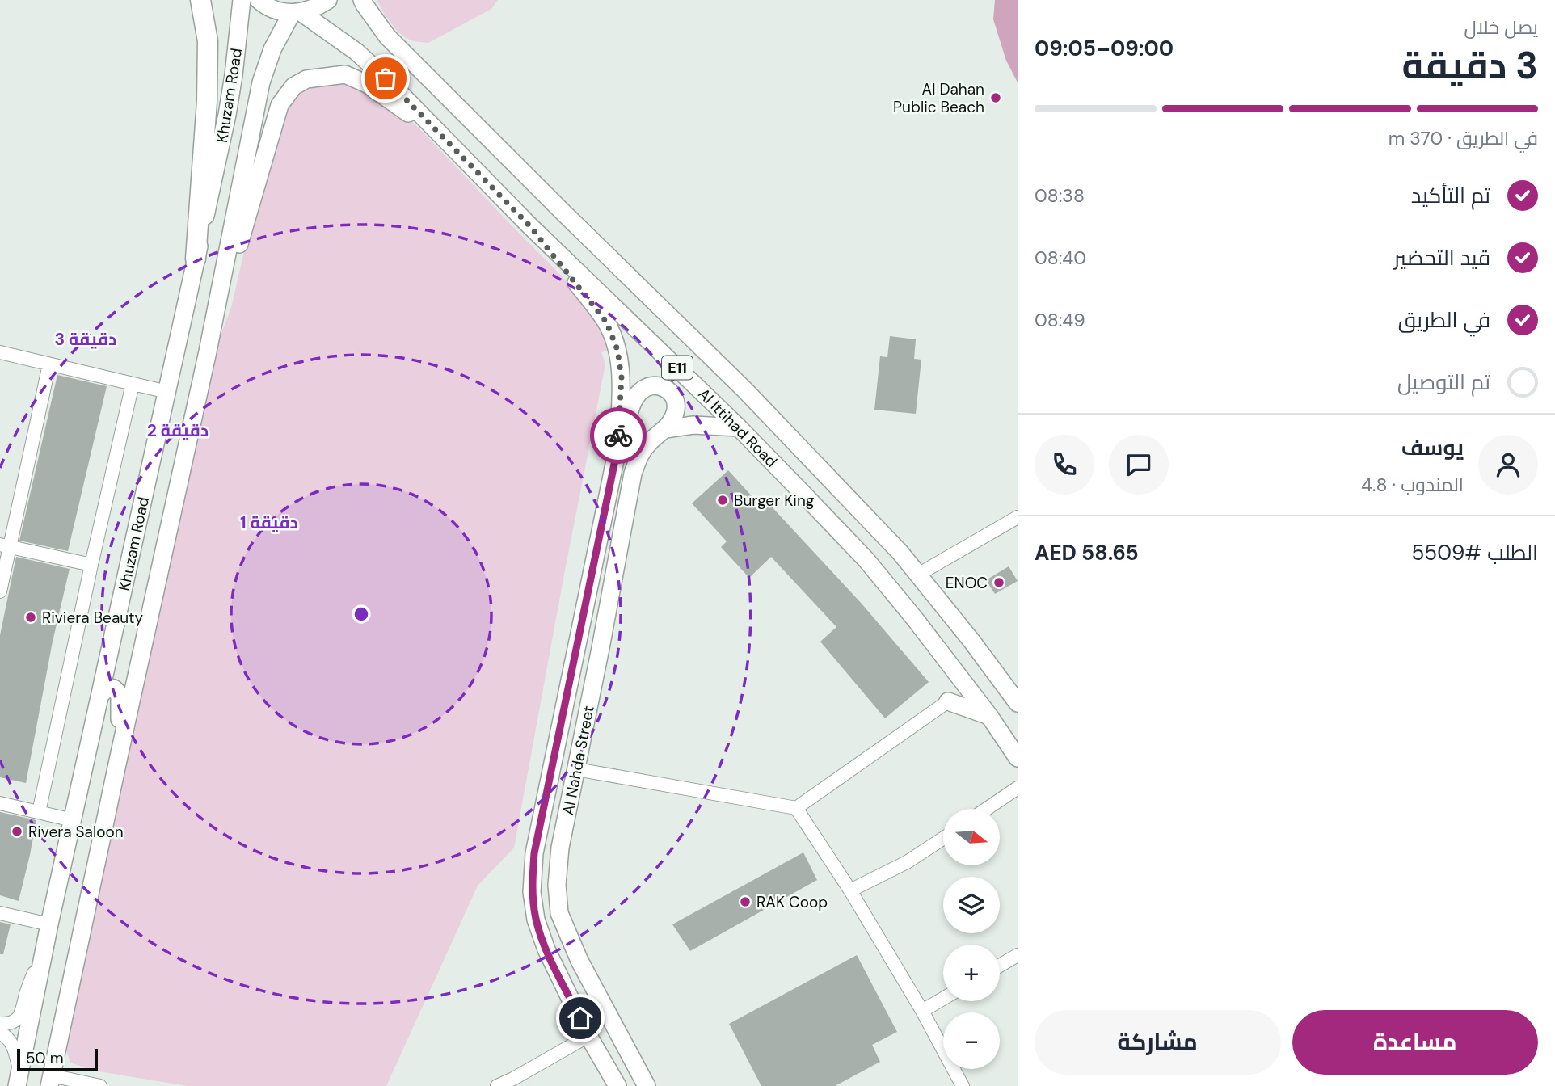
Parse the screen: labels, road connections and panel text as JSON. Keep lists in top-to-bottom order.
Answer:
{
  "streets": {
    "main road": [
      "Khuzam Road",
      "E11",
      "Al Ittihad Road",
      "Al Nahda Street"
    ]
  },
  "crossings": [
    ["Khuzam Road", "E11"],
    ["Khuzam Road", "Al Ittihad Road"],
    ["E11", "Al Ittihad Road"]
  ],
  "places": [
    "Al Dahan Public Beach",
    "Burger King",
    "ENOC",
    "Riviera Beauty",
    "Rivera Saloon",
    "RAK Coop"
  ],
  "scale_bar": "50 m",
  "north": "right",
  "page": {
    "heading": ["3 دقيقة", "يصل خلال", "09:00–09:05"],
    "panel": [
      "يوسف",
      "المندوب · 4.8",
      "الطلب #5509",
      "AED 58.65"
    ],
    "bar": "في الطريق · 370 m",
    "list": [
      ["تم التأكيد", "08:38"],
      ["قيد التحضير", "08:40"],
      ["في الطريق", "08:49"],
      "تم التوصيل"
    ],
    "map_buttons": ["+", "−"],
    "buttons": ["مساعدة", "مشاركة"],
    "scale": "50 m"
  },
  "rings": ["3 دقيقة", "2 دقيقة", "1 دقيقة"]
}
